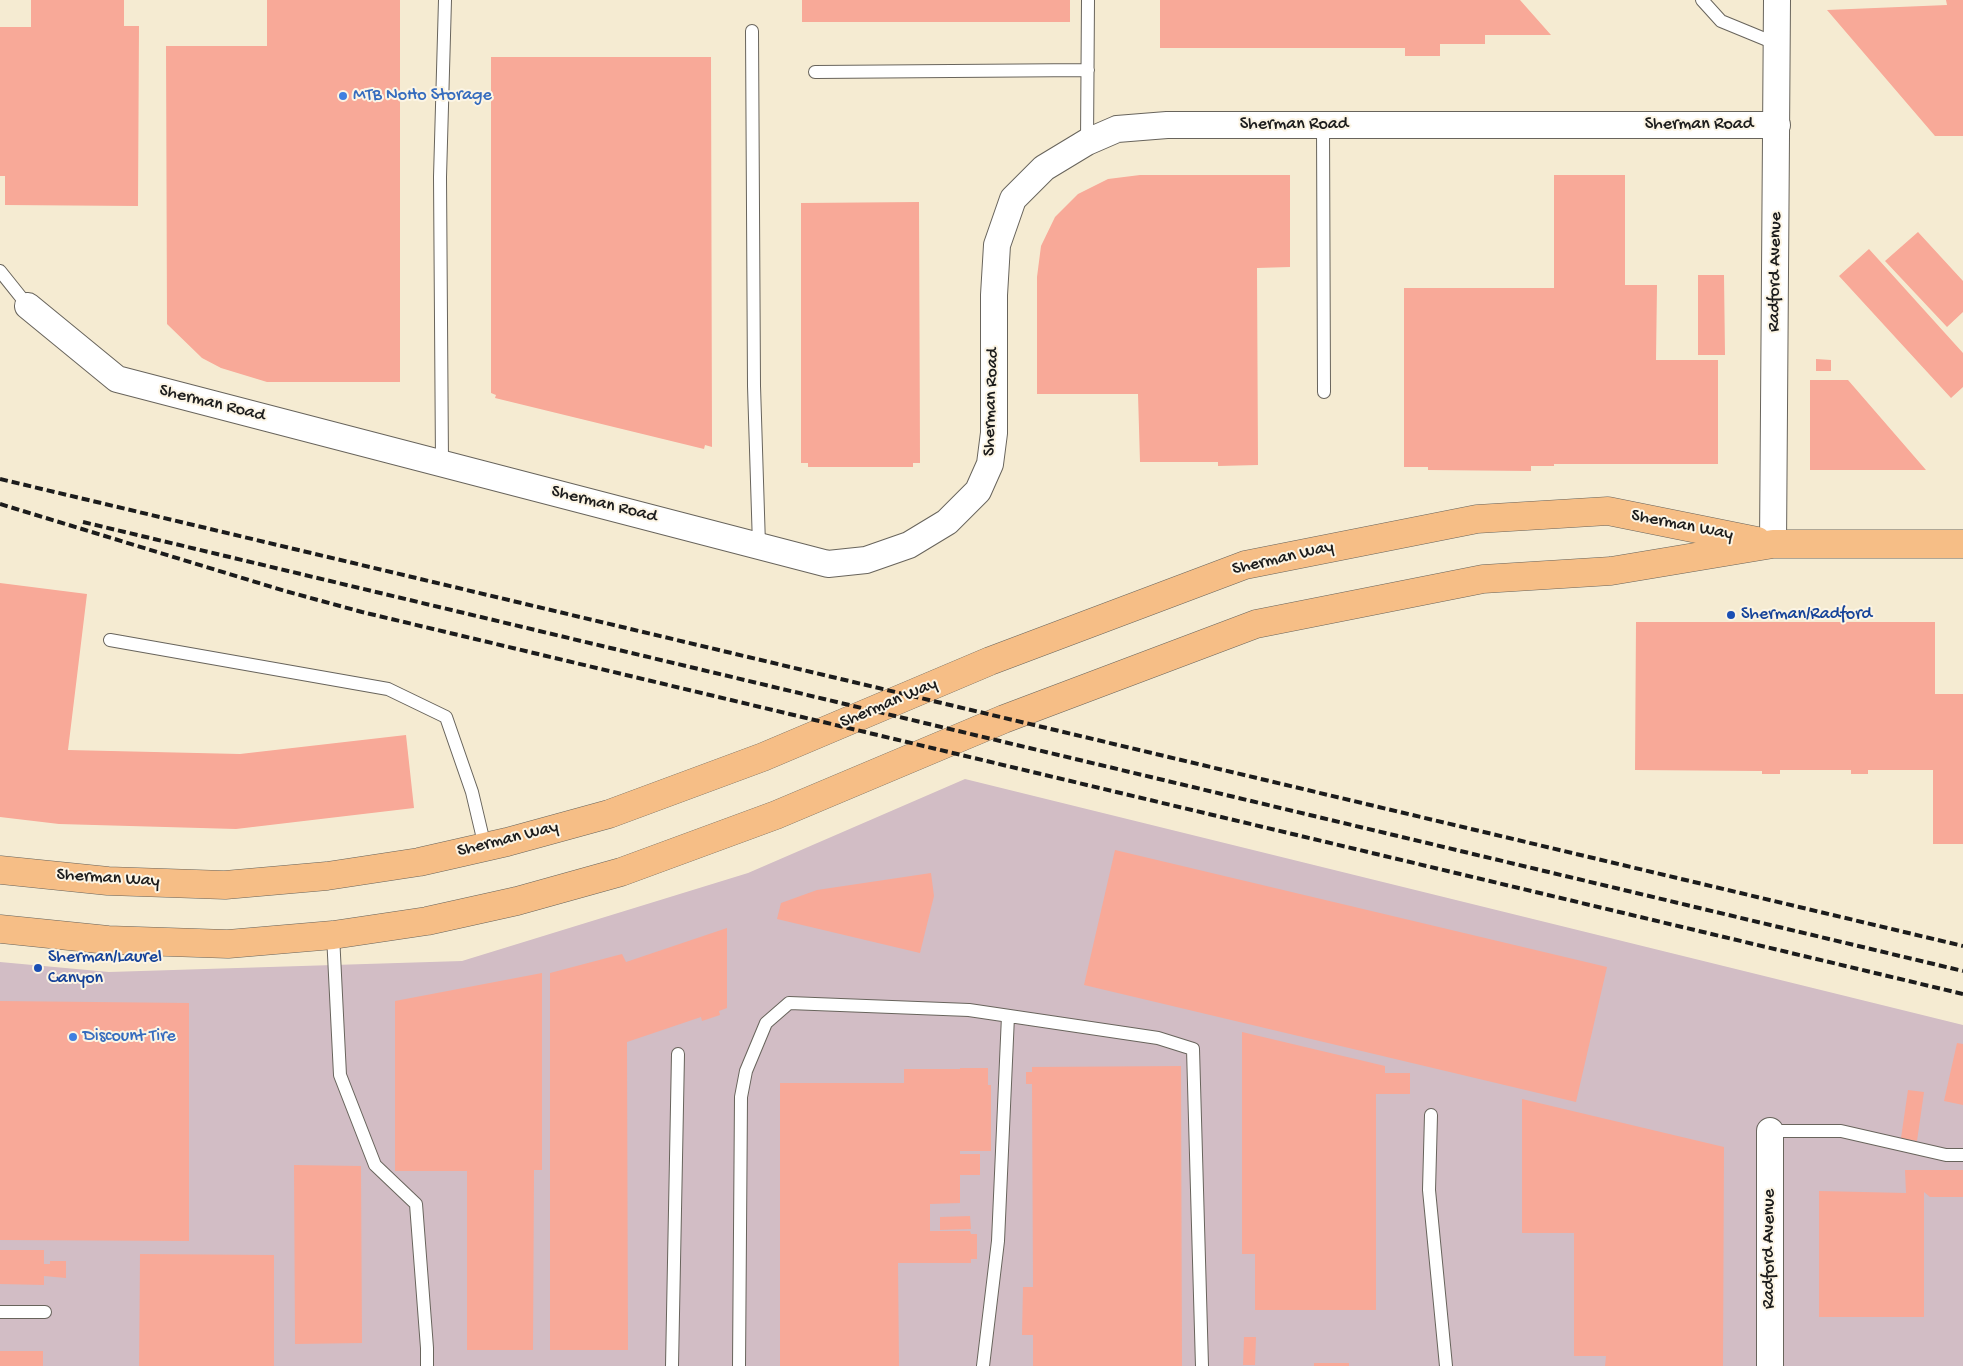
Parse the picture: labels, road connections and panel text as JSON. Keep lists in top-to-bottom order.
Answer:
{
  "streets": {
    "main road": ["Sherman Way"],
    "street": ["Sherman Road", "Radford Avenue"]
  },
  "crossings": [
    ["Sherman Road", "Radford Avenue"],
    ["Radford Avenue", "Sherman Way"]
  ],
  "places": [
    "MTB NoHo Storage",
    "Sherman/Radford",
    "Sherman/Laurel Canyon",
    "Discount Tire"
  ]
}
